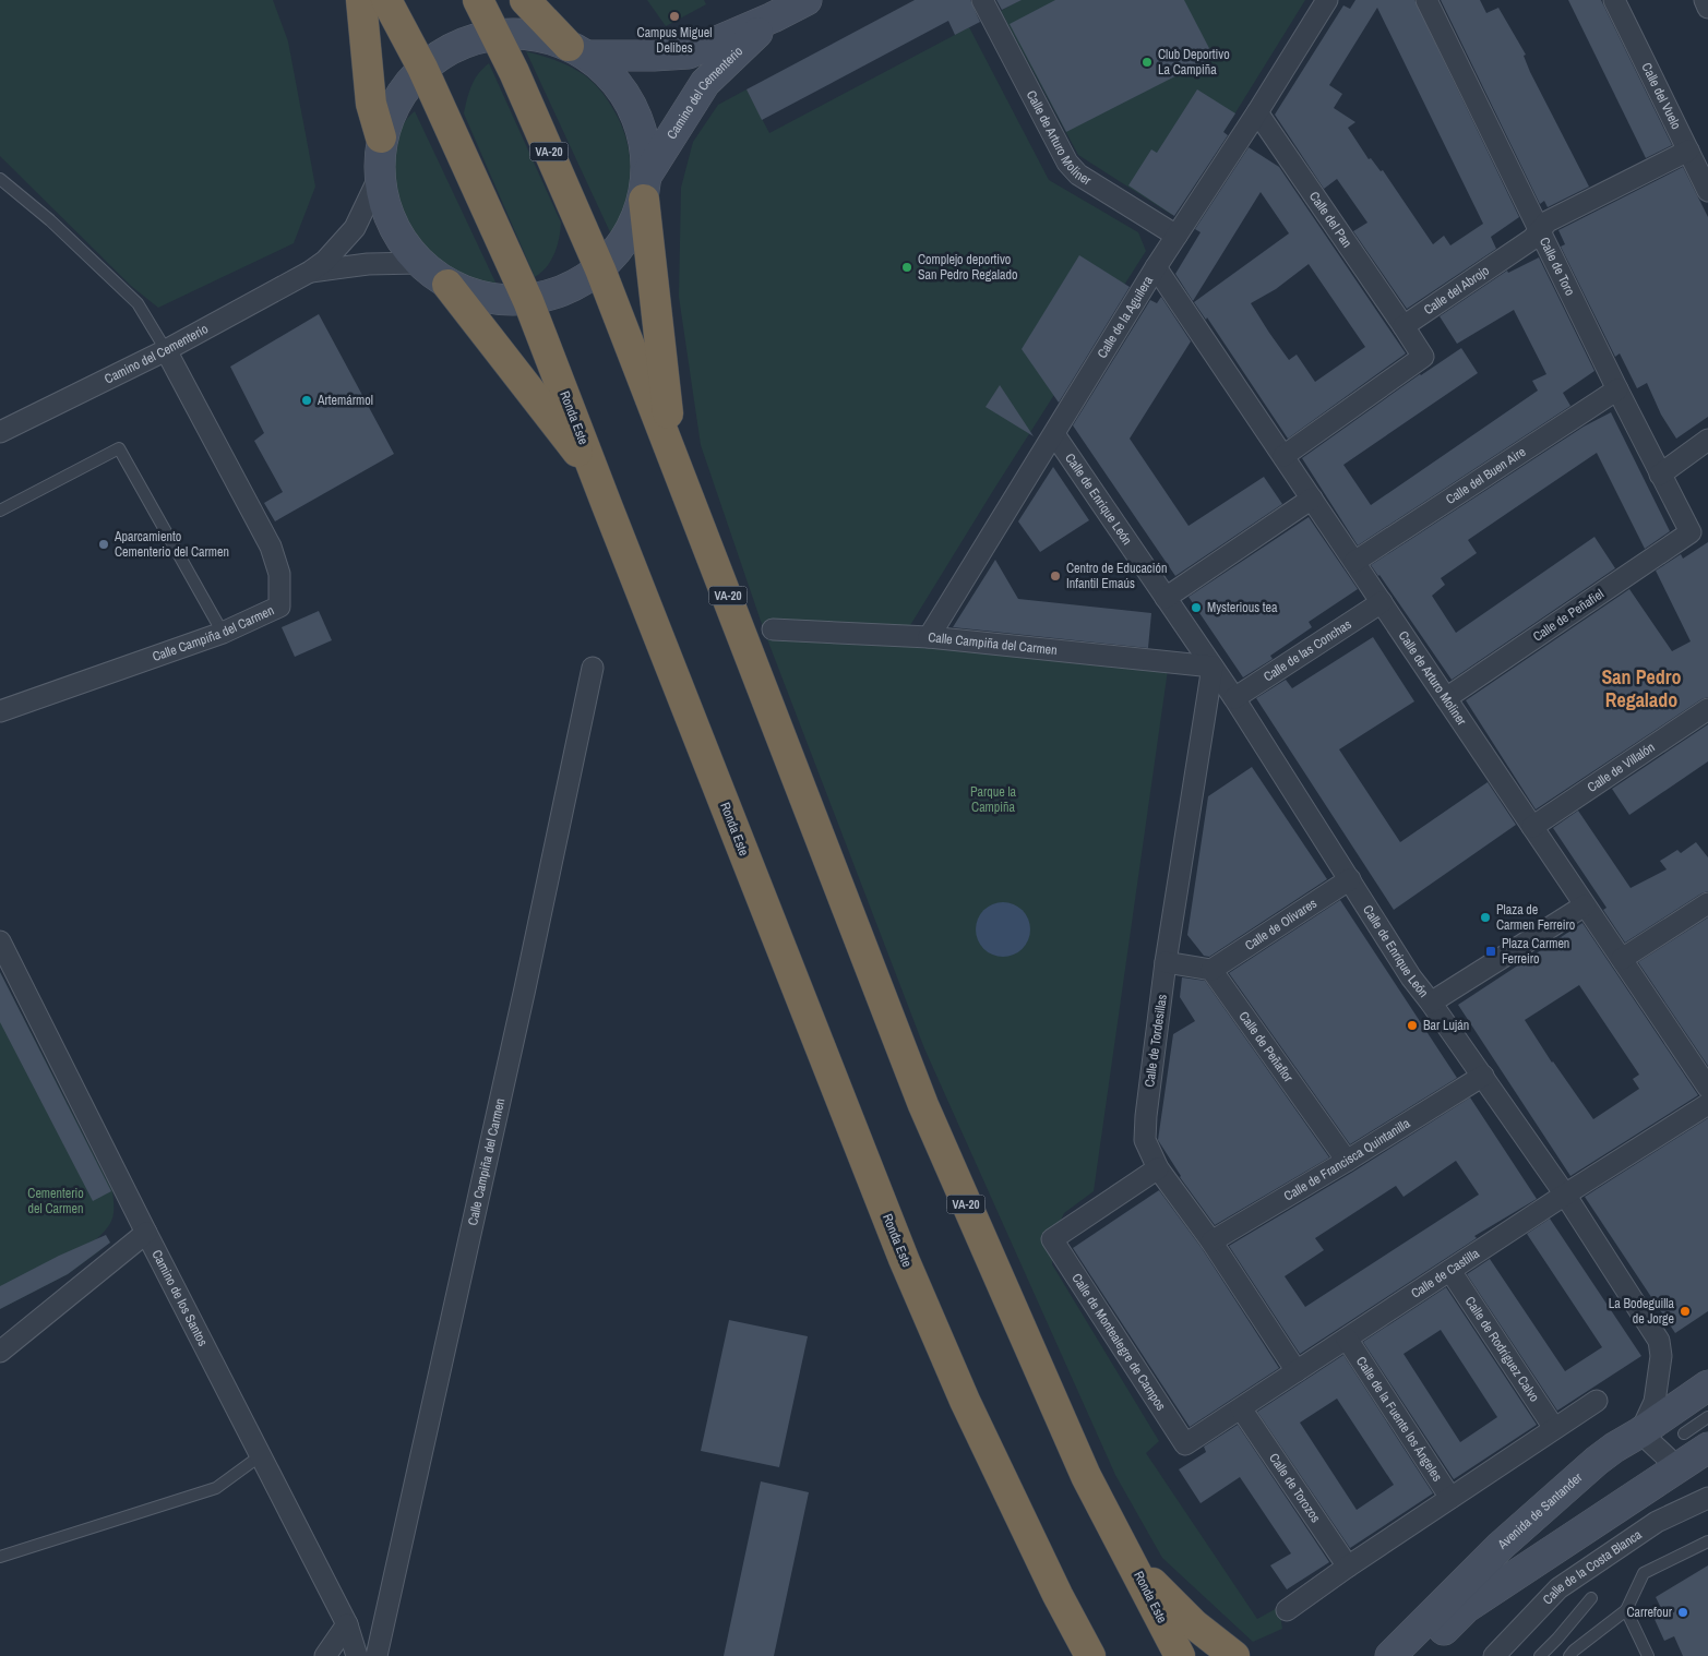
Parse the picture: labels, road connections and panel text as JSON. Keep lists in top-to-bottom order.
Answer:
{
  "streets": {
    "highway": ["VA-20", "Ronda Este"],
    "main road": ["Camino del Cementerio", "Avenida de Santander"],
    "street": [
      "Calle del Vuelo",
      "Calle de Arturo Moliner",
      "Calle del Pan",
      "Calle de Toro",
      "Calle del Abrojo",
      "Calle de la Aguilera",
      "Calle del Buen Aire",
      "Calle de Enrique León",
      "Calle de Peñafiel",
      "Calle Campiña del Carmen",
      "Calle de las Conchas",
      "Calle de Villalón",
      "Calle de Olivares",
      "Calle de Tordesillas",
      "Calle de Peñaflor",
      "Calle de Francisca Quintanilla",
      "Calle de Castilla",
      "Camino de los Santos",
      "Calle de Montealegre de Campos",
      "Calle de Rodríguez Calvo",
      "Calle de la Fuente los Ángeles",
      "Calle de Torozos",
      "Calle de la Costa Blanca"
    ]
  },
  "crossings": [
    ["Camino del Cementerio", "Ronda Este"],
    ["Camino del Cementerio", "Calle Campiña del Carmen"],
    ["Calle del Vuelo", "Calle del Abrojo"],
    ["Calle de Arturo Moliner", "Calle de la Aguilera"],
    ["Calle de Arturo Moliner", "Calle del Buen Aire"],
    ["Calle de Arturo Moliner", "Calle de Peñafiel"],
    ["Calle de Arturo Moliner", "Calle de las Conchas"],
    ["Calle de Arturo Moliner", "Calle de Villalón"],
    ["Calle del Pan", "Calle del Abrojo"],
    ["Calle del Pan", "Calle de la Aguilera"],
    ["Calle de Toro", "Calle del Abrojo"],
    ["Calle de Toro", "Calle del Buen Aire"],
    ["Calle de Toro", "Calle de Peñafiel"],
    ["Calle de la Aguilera", "Calle de Enrique León"],
    ["Calle de la Aguilera", "Calle Campiña del Carmen"],
    ["Calle de Enrique León", "Calle Campiña del Carmen"],
    ["Calle de Enrique León", "Calle de las Conchas"],
    ["Calle de Enrique León", "Calle de Olivares"],
    ["Calle de Enrique León", "Calle de Tordesillas"],
    ["Calle de Enrique León", "Calle de Francisca Quintanilla"],
    ["Calle de Enrique León", "Calle de Castilla"],
    ["Calle de Enrique León", "Avenida de Santander"],
    ["Calle Campiña del Carmen", "Calle de Tordesillas"],
    ["Calle de Olivares", "Calle de Peñaflor"],
    ["Calle de Tordesillas", "Calle de Francisca Quintanilla"],
    ["Calle de Tordesillas", "Calle de Castilla"],
    ["Calle de Tordesillas", "Calle de Montealegre de Campos"],
    ["Calle de Peñaflor", "Calle de Francisca Quintanilla"],
    ["Calle de Castilla", "Calle de Montealegre de Campos"],
    ["Calle de Castilla", "Calle de Rodríguez Calvo"],
    ["Calle de Castilla", "Calle de la Fuente los Ángeles"],
    ["Calle de Castilla", "Calle de Torozos"]
  ],
  "districts": ["San Pedro Regalado"],
  "parks": ["Parque la Campiña", "Cementerio del Carmen"],
  "places": {
    "other": [
      "Campus Miguel Delibes",
      "Club Deportivo La Campiña",
      "Complejo deportivo San Pedro Regalado",
      "Artemármol",
      "Aparcamiento Cementerio del Carmen",
      "Centro de Educación Infantil Emaús",
      "Mysterious tea",
      "Plaza de Carmen Ferreiro",
      "Bar Luján",
      "La Bodeguilla de Jorge",
      "Carrefour"
    ],
    "transit": ["Plaza Carmen Ferreiro"]
  }
}
